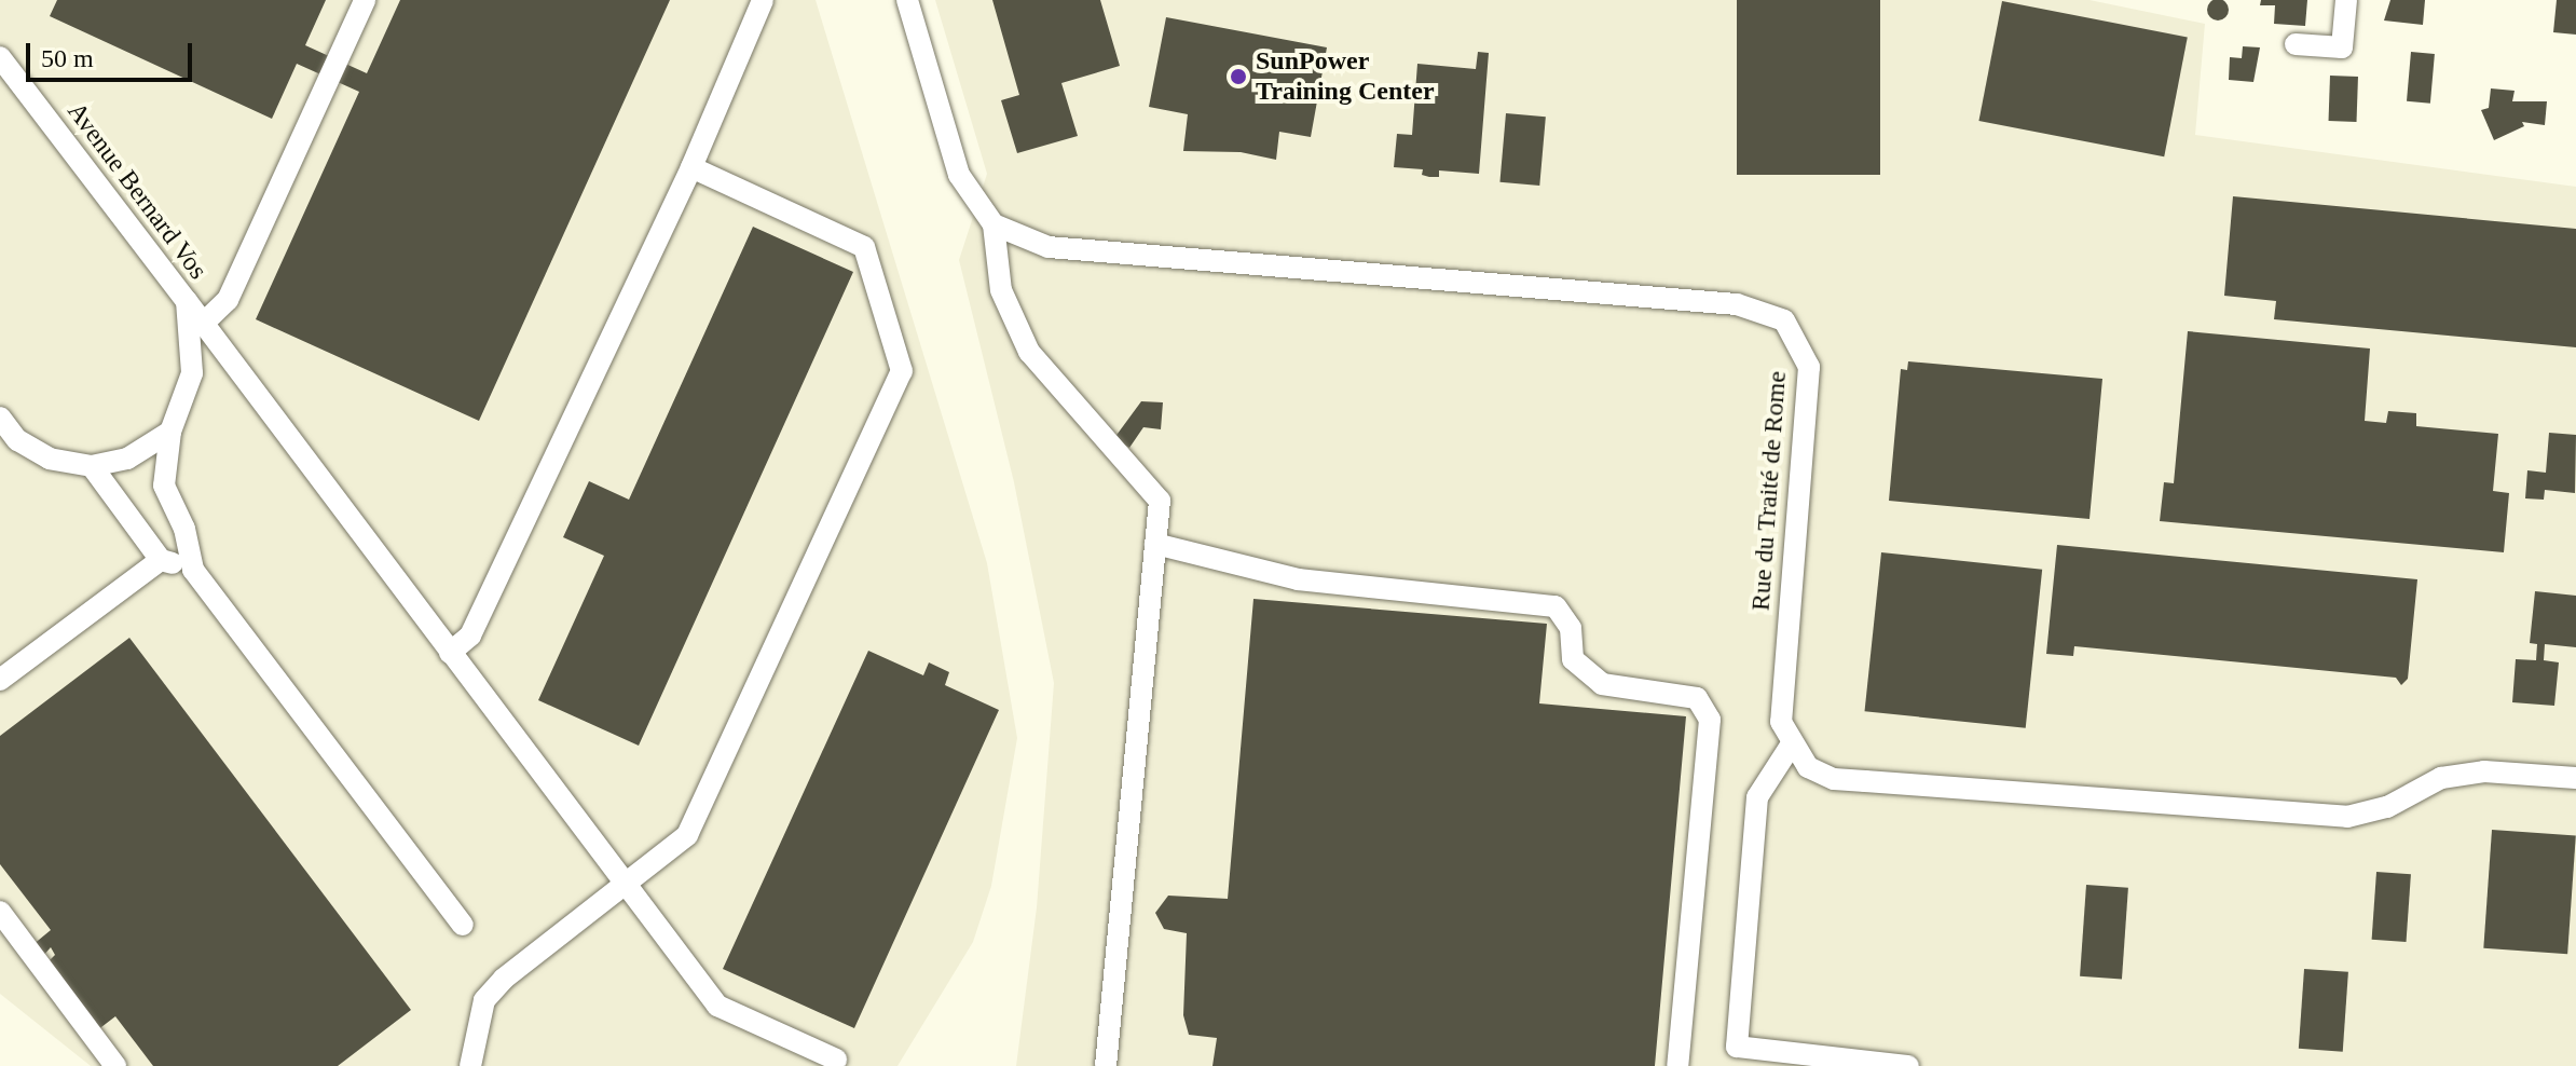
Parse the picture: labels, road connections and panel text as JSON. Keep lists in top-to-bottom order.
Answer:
{
  "streets": {
    "street": ["Avenue Bernard Vos", "Rue du Traité de Rome"]
  },
  "places": ["SunPower Training Center"],
  "scale_bar": "50 m"
}
